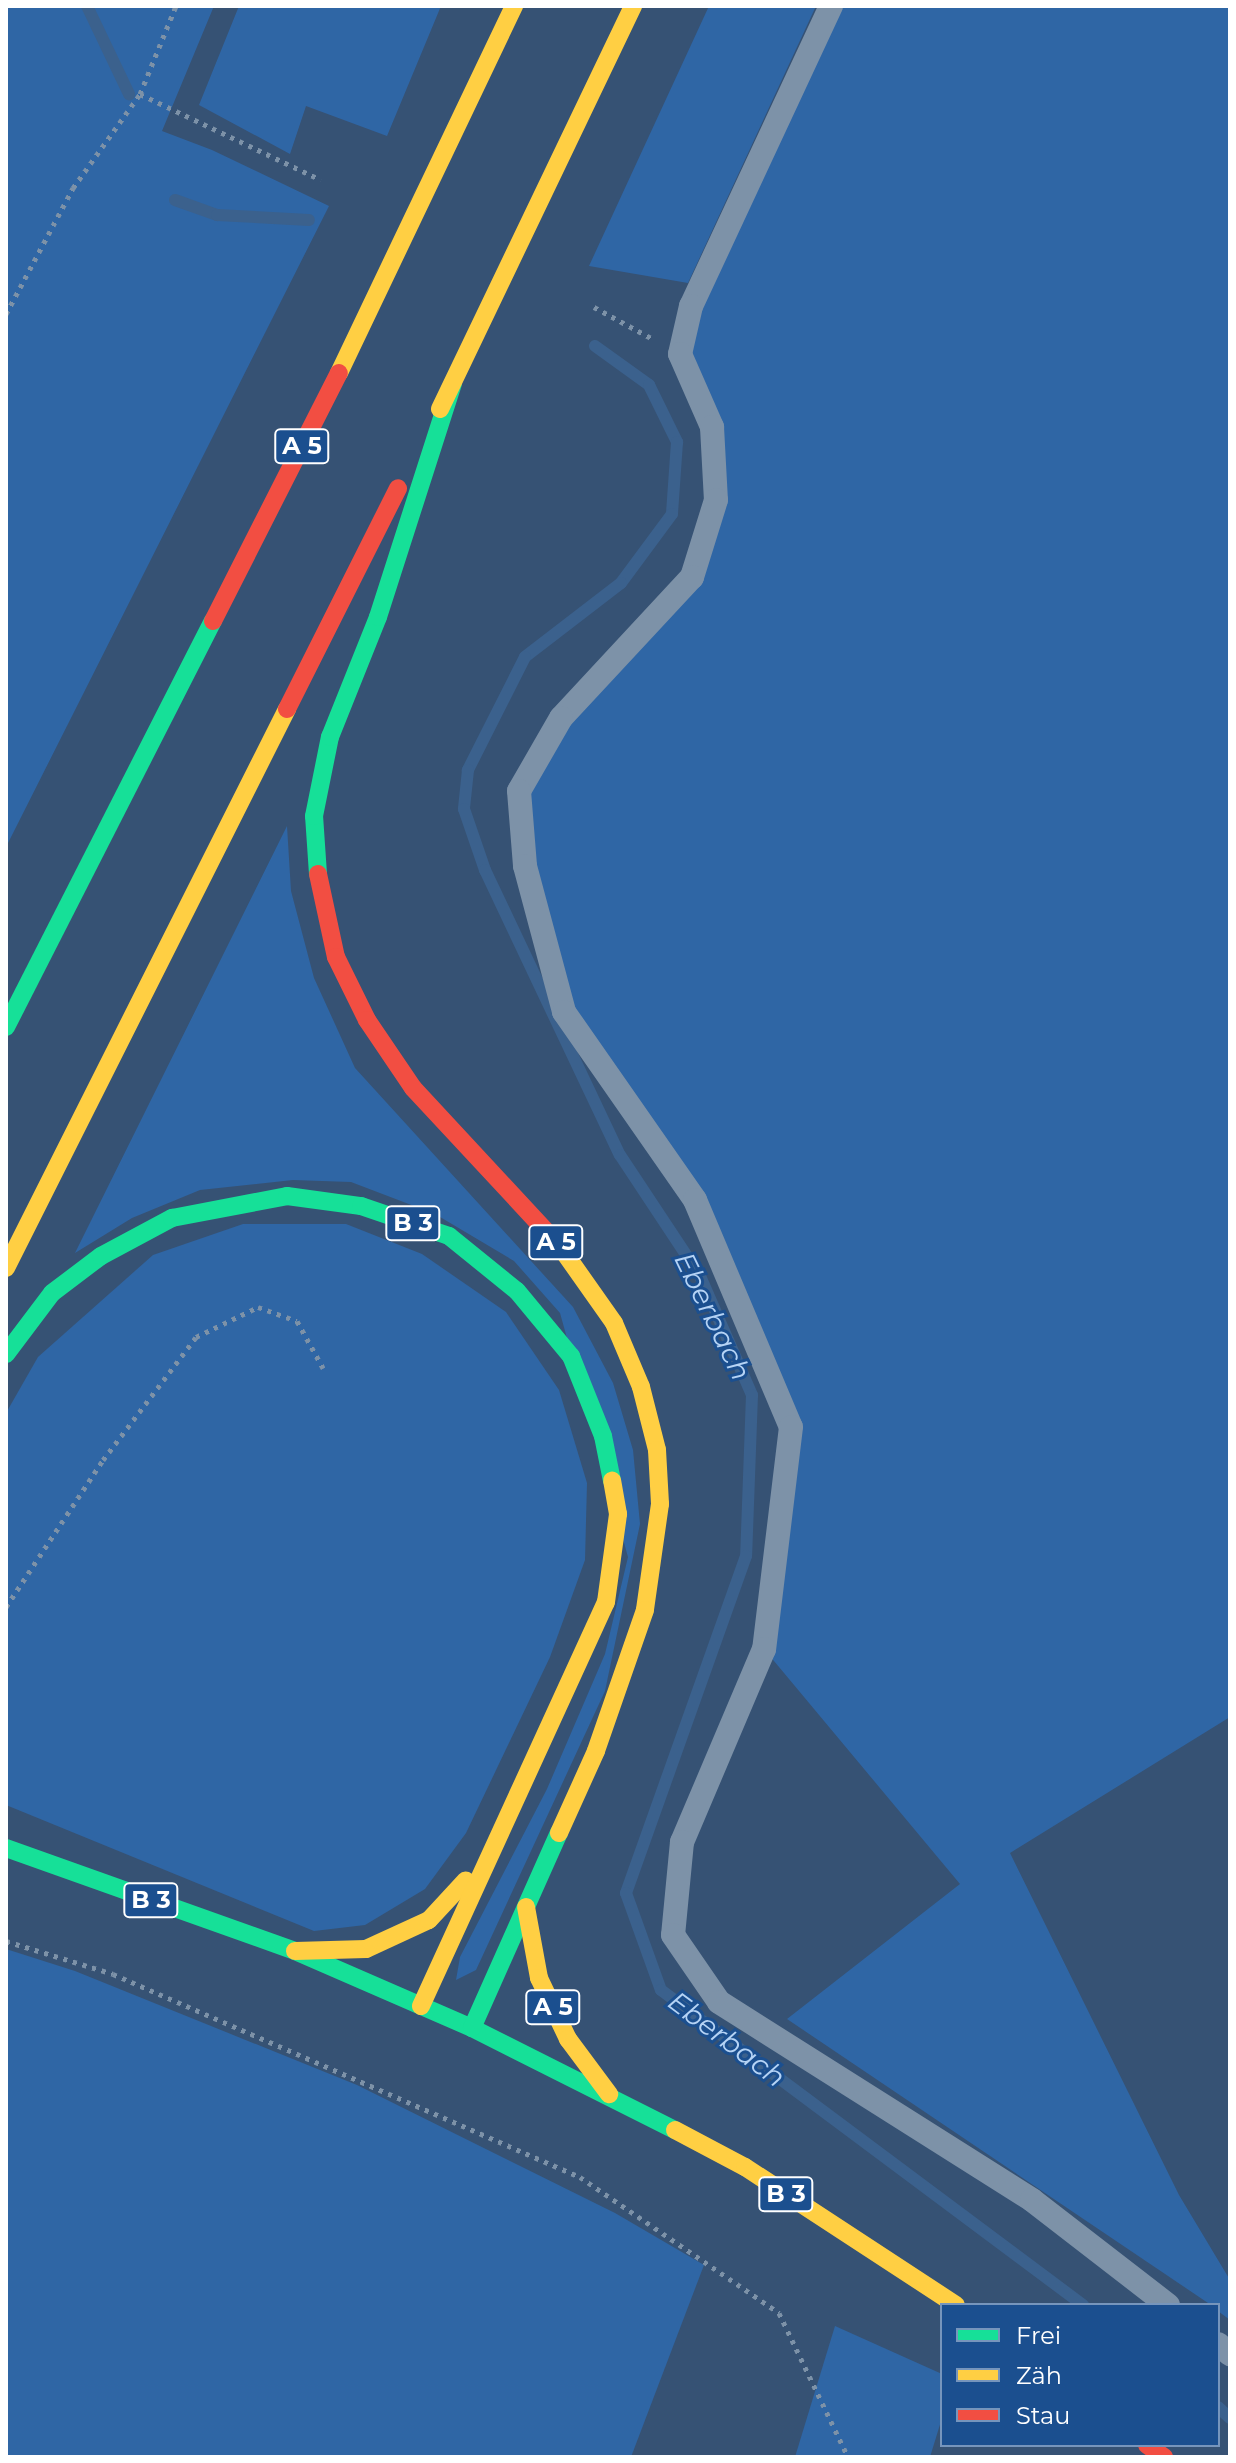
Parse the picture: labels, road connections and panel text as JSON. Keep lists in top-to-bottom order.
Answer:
{
  "streets": {
    "main road": ["A 5", "B 3"]
  },
  "crossings": [
    ["A 5", "B 3"]
  ],
  "water": ["Eberbach"],
  "legend": ["Frei", "Zäh", "Stau"]
}
